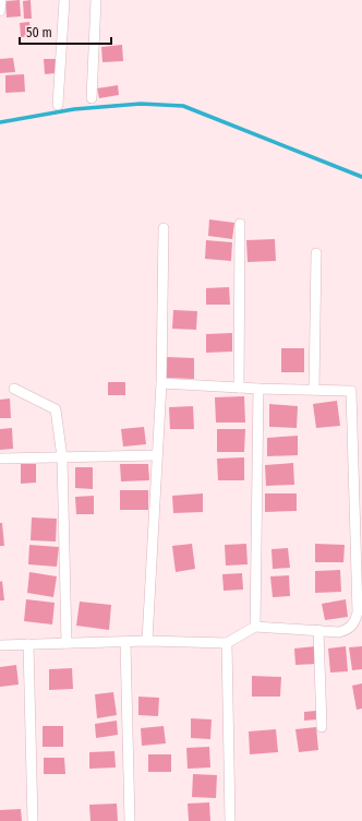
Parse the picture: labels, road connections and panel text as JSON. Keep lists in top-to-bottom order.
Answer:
{
  "scale_bar": "50 m"
}
